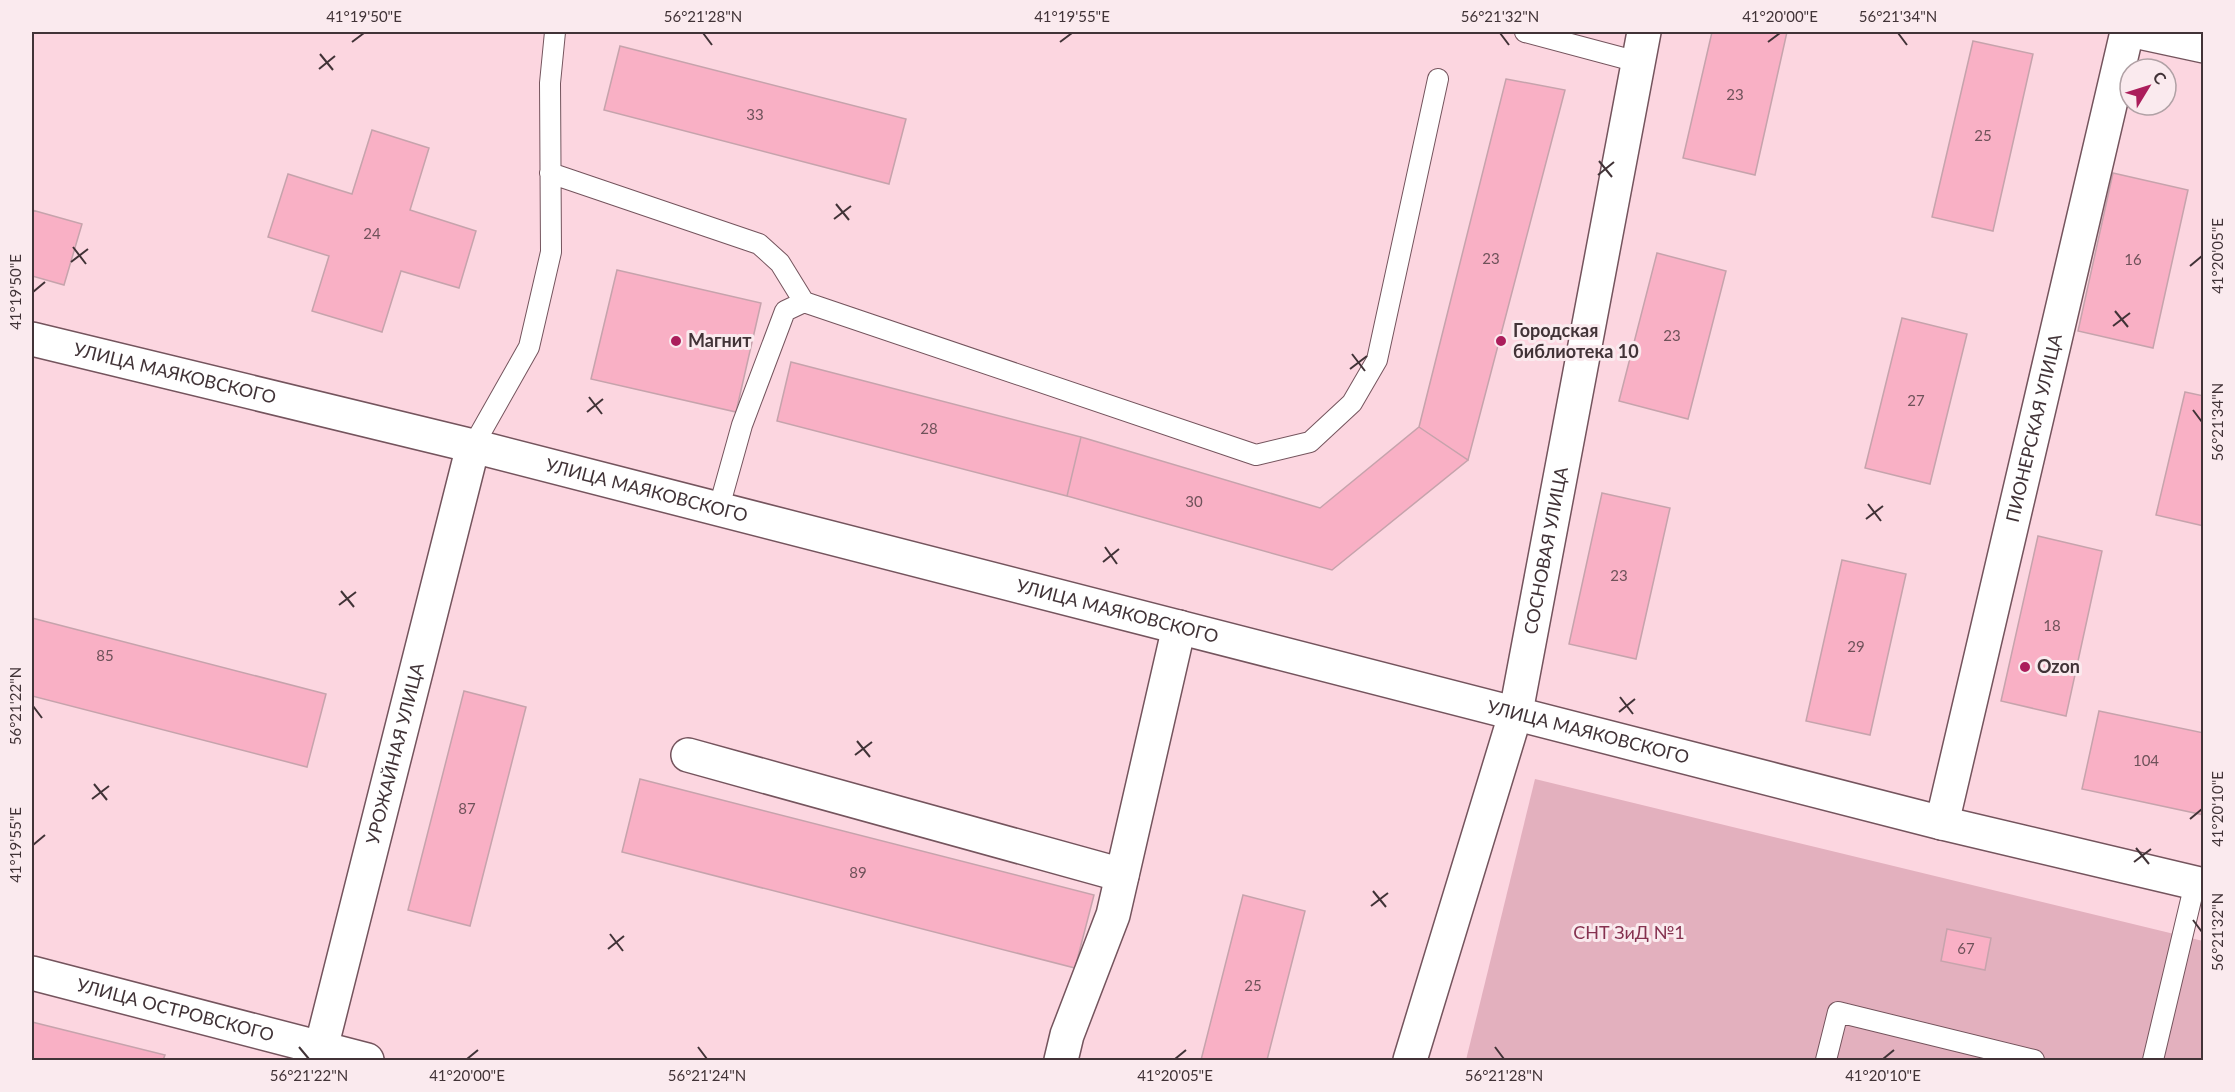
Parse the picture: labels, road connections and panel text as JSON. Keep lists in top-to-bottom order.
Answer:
{
  "streets": {
    "street": [
      "УЛИЦА МАЯКОВСКОГО",
      "ПИОНЕРСКАЯ УЛИЦА",
      "СОСНОВАЯ УЛИЦА",
      "УРОЖАЙНАЯ УЛИЦА",
      "УЛИЦА ОСТРОВСКОГО"
    ]
  },
  "crossings": [
    ["УЛИЦА МАЯКОВСКОГО", "ПИОНЕРСКАЯ УЛИЦА"],
    ["УЛИЦА МАЯКОВСКОГО", "СОСНОВАЯ УЛИЦА"],
    ["УЛИЦА МАЯКОВСКОГО", "УРОЖАЙНАЯ УЛИЦА"],
    ["УРОЖАЙНАЯ УЛИЦА", "УЛИЦА ОСТРОВСКОГО"]
  ],
  "parks": ["СНТ ЗиД №1"],
  "places": ["Магнит", "Городская библиотека 10", "Ozon"],
  "house_numbers": [
    "23",
    "33",
    "25",
    "24",
    "23",
    "16",
    "23",
    "27",
    "28",
    "30",
    "23",
    "18",
    "29",
    "85",
    "104",
    "87",
    "89",
    "67",
    "25"
  ],
  "north": "top right",
  "coordinates": [
    "41°19'50\"E",
    "56°21'28\"N",
    "41°19'55\"E",
    "56°21'32\"N",
    "41°20'00\"E",
    "56°21'34\"N",
    "41°20'05\"E",
    "56°21'22\"N",
    "41°20'10\"E",
    "56°21'24\"N"
  ]
}
